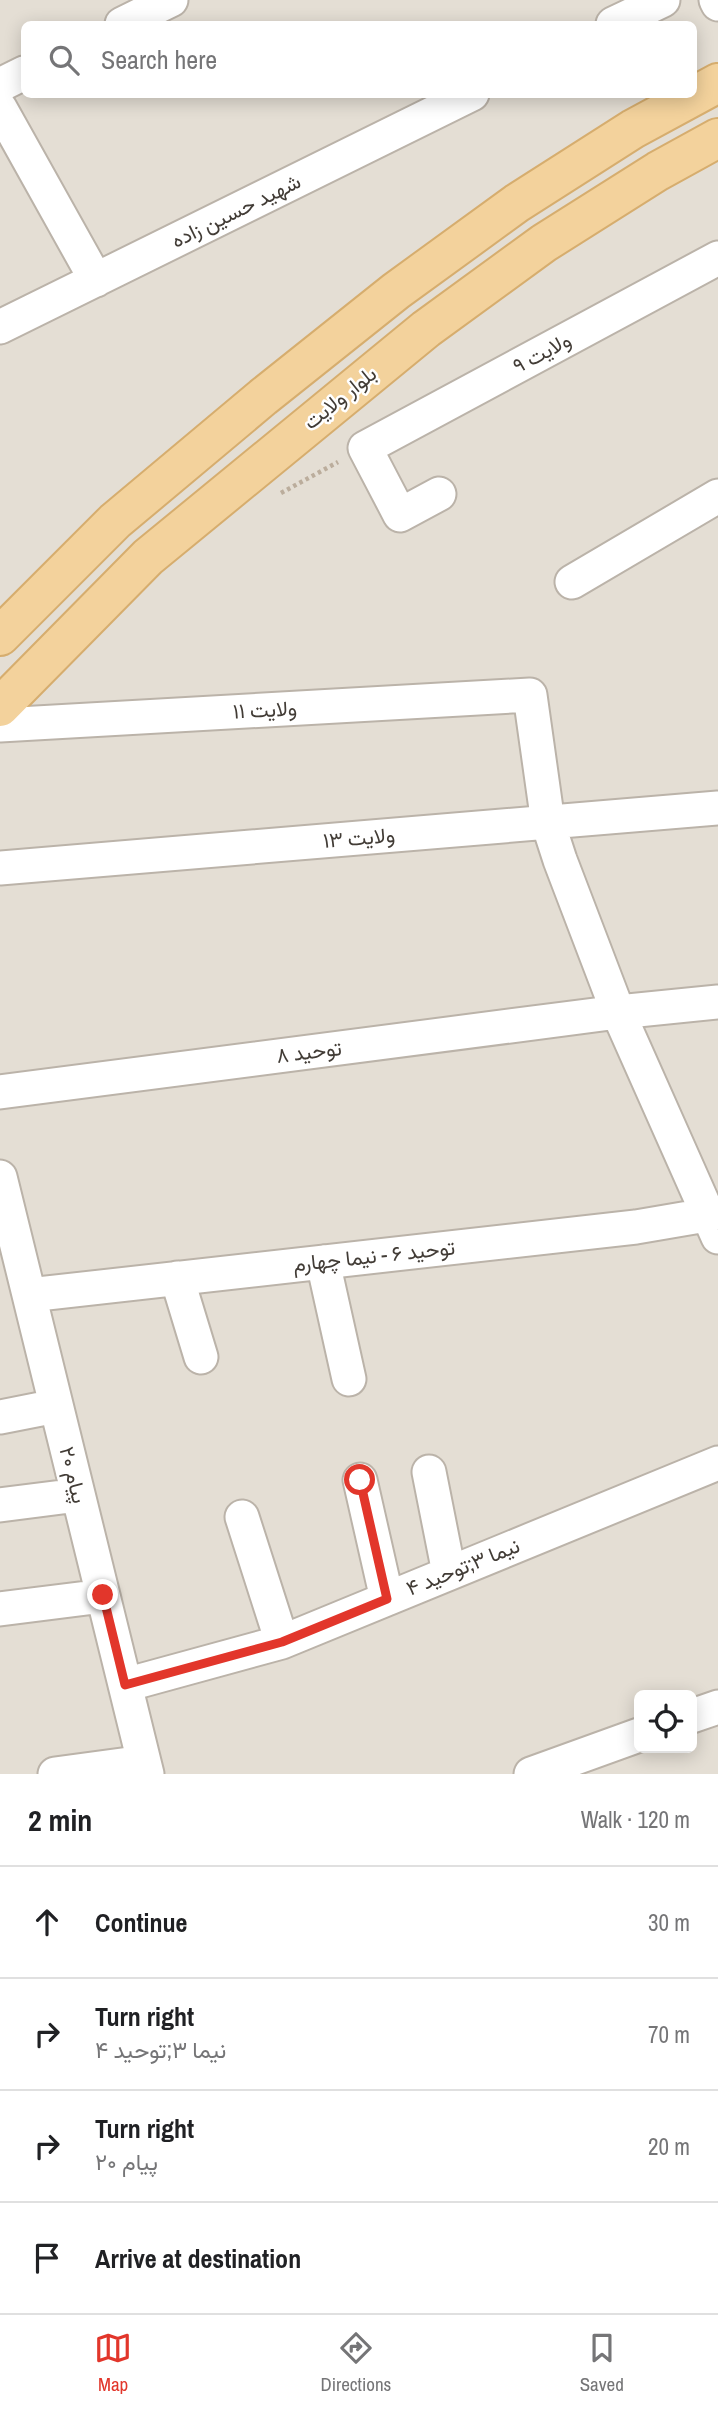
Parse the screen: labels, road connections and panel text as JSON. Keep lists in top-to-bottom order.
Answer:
{
  "streets": {
    "main road": ["بلوار ولایت"],
    "street": [
      "شهید حسین زاده",
      "ولایت ۹",
      "ولایت ۱۱",
      "ولایت ۱۳",
      "توحید ۸",
      "توحید ۶ - نیما چهارم",
      "پیام ۲۰",
      "نیما ۳;توحید ۴"
    ]
  },
  "crossings": [
    ["ولایت ۱۱", "ولایت ۱۳"],
    ["توحید ۶ - نیما چهارم", "پیام ۲۰"],
    ["پیام ۲۰", "نیما ۳;توحید ۴"]
  ],
  "page": {
    "search": "Search here",
    "heading": ["2 min", "Walk · 120 m"],
    "list": [
      ["Continue", "30 m"],
      ["Turn right", "نیما ۳;توحید ۴", "70 m"],
      ["Turn right", "پیام ۲۰", "20 m"],
      "Arrive at destination"
    ],
    "nav": ["Map", "Directions", "Saved"]
  }
}
